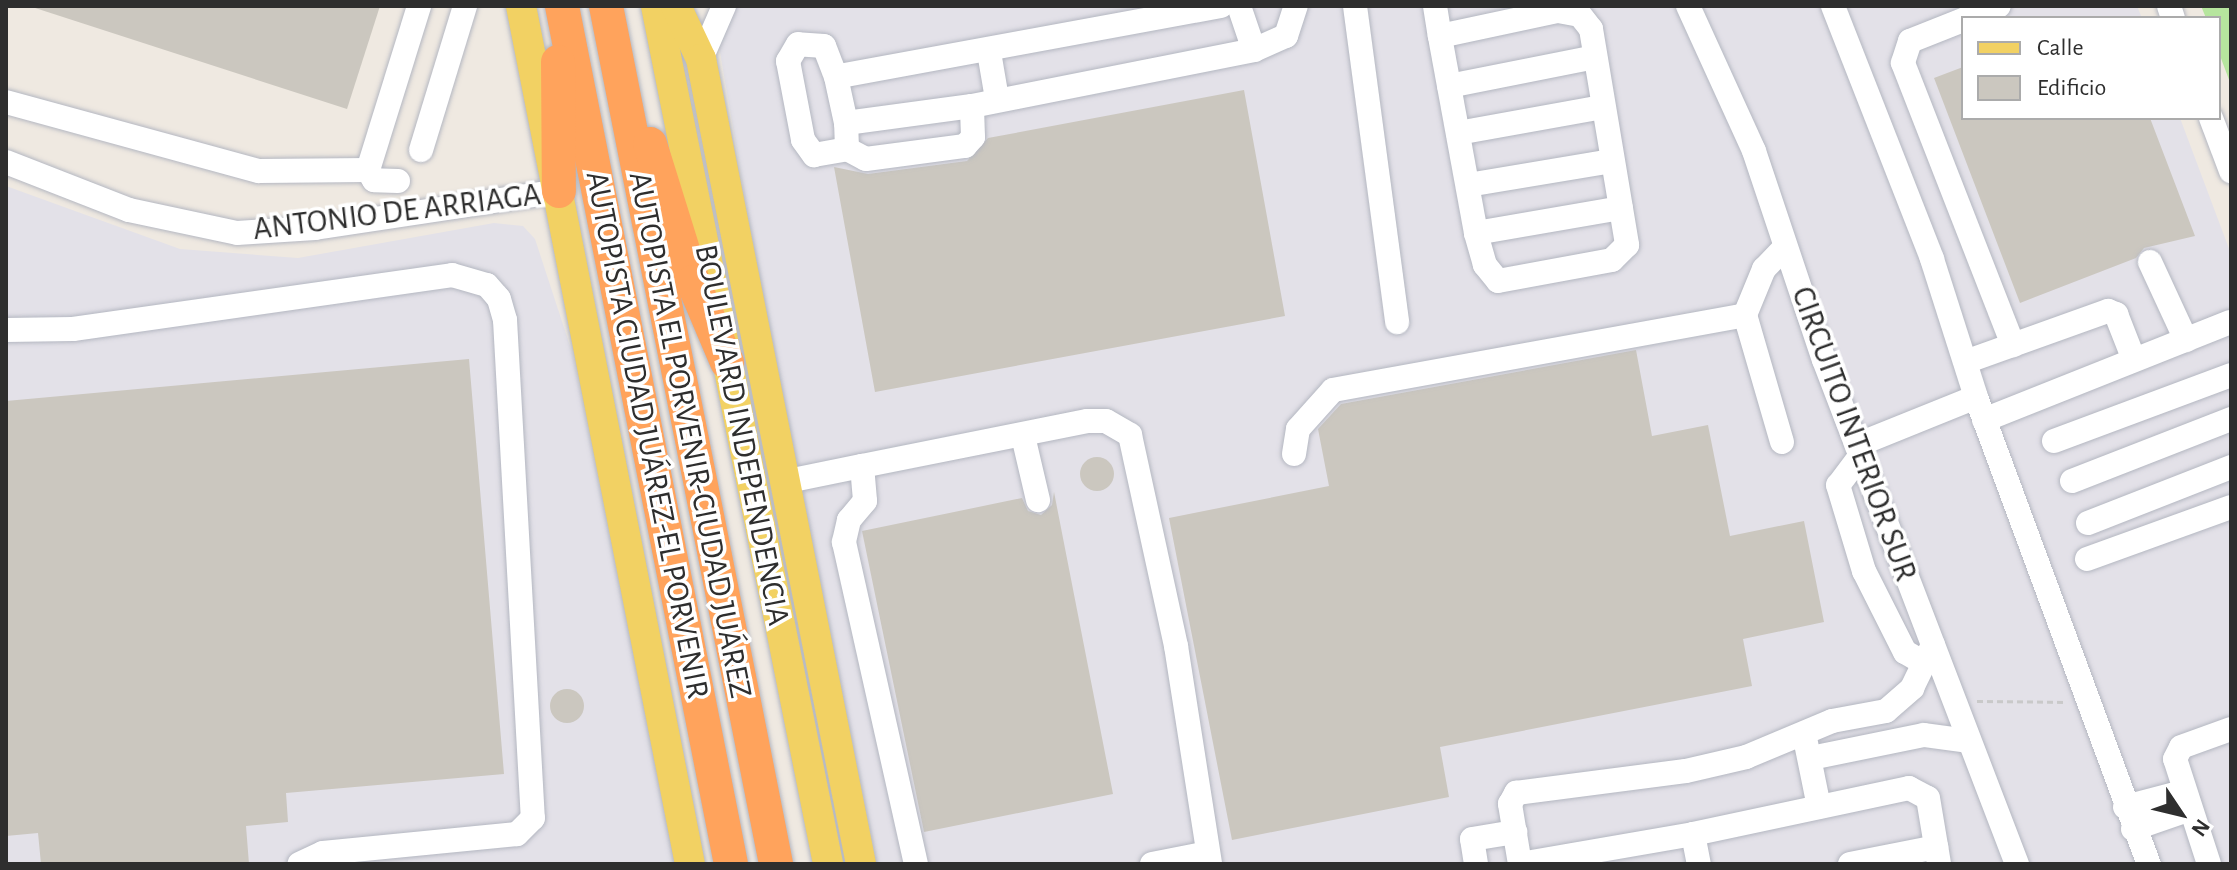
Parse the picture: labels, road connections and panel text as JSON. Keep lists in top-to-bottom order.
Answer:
{
  "streets": {
    "highway": ["AUTOPISTA CIUDAD JUÁREZ-EL PORVENIR", "AUTOPISTA EL PORVENIR-CIUDAD JUÁREZ"],
    "main road": ["BOULEVARD INDEPENDENCIA"],
    "street": ["ANTONIO DE ARRIAGA", "CIRCUITO INTERIOR SUR"]
  },
  "legend": ["Calle", "Edificio"],
  "north": "bottom right"
}
